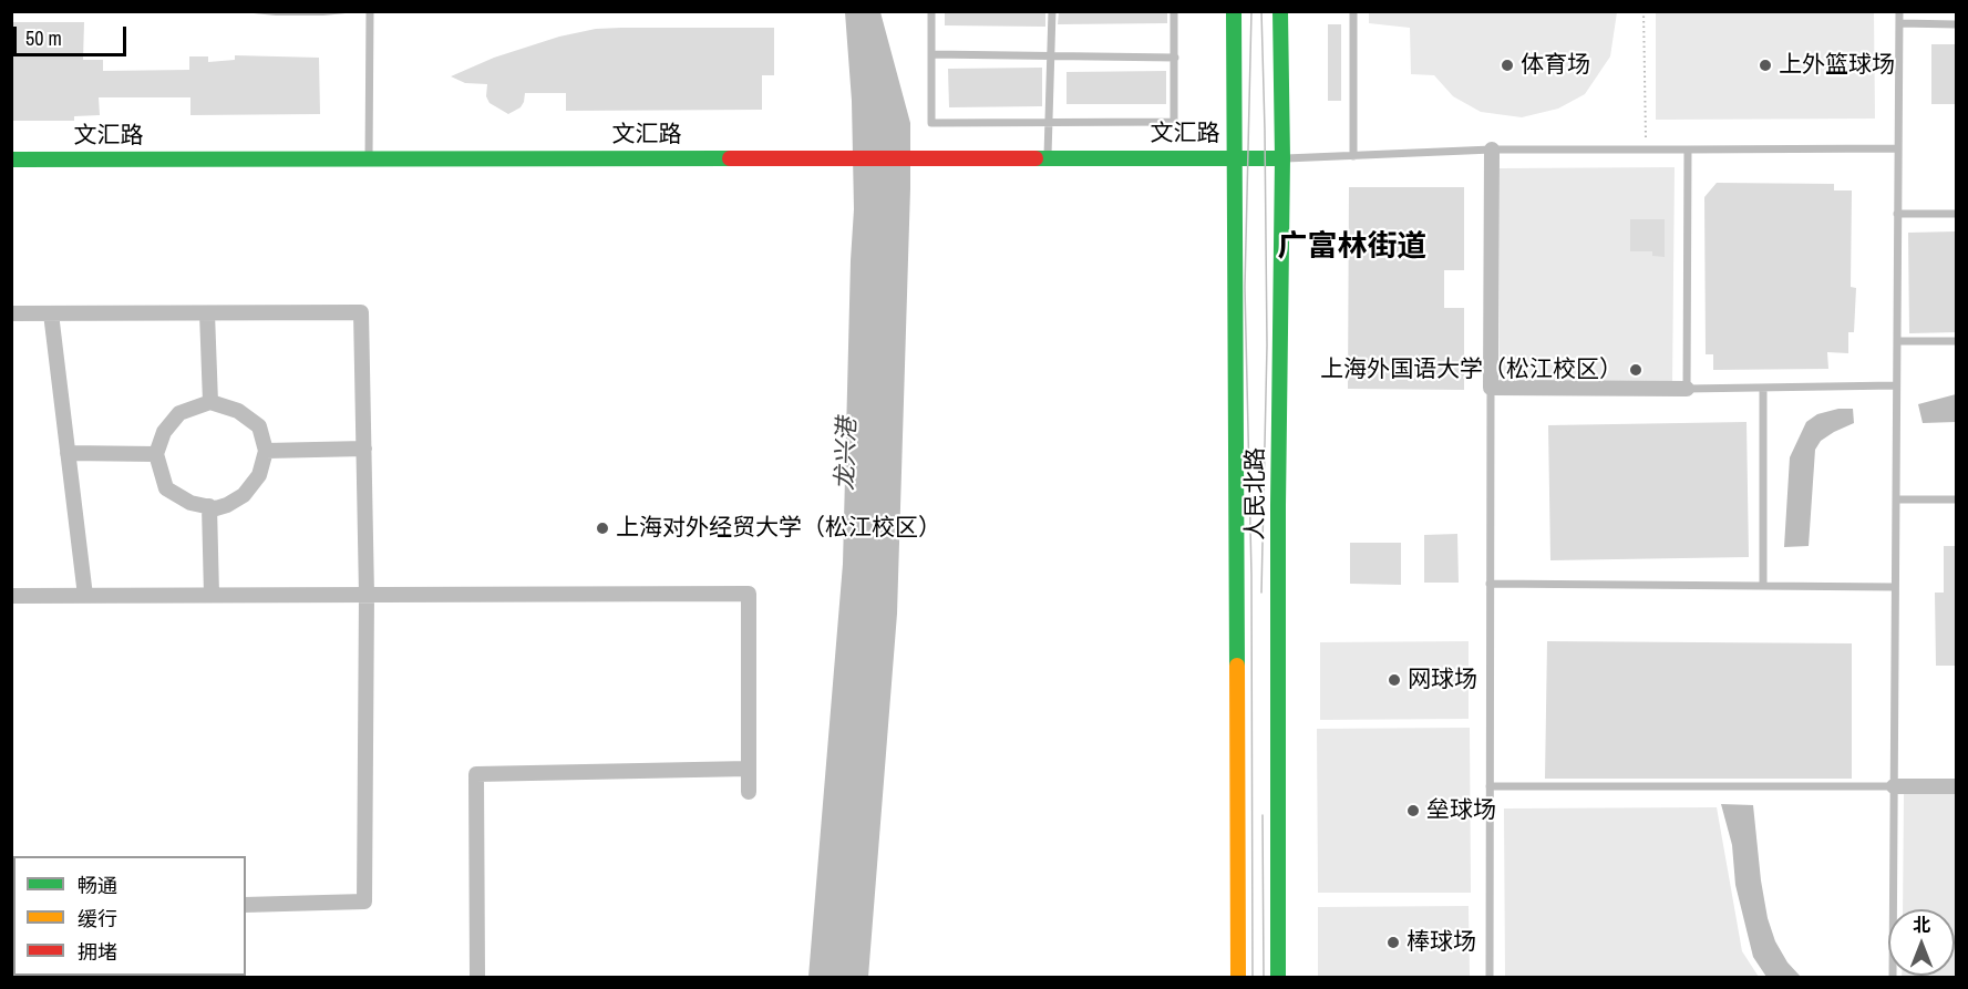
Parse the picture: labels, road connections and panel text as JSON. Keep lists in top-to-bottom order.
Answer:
{
  "streets": {
    "main road": ["文汇路", "人民北路"]
  },
  "crossings": [
    ["文汇路", "人民北路"]
  ],
  "districts": ["广富林街道"],
  "water": ["龙兴港"],
  "places": [
    "体育场",
    "上外篮球场",
    "上海外国语大学（松江校区）",
    "上海对外经贸大学（松江校区）",
    "网球场",
    "垒球场",
    "棒球场"
  ],
  "legend": ["畅通", "缓行", "拥堵"],
  "scale_bar": "50 m",
  "north": "top"
}
